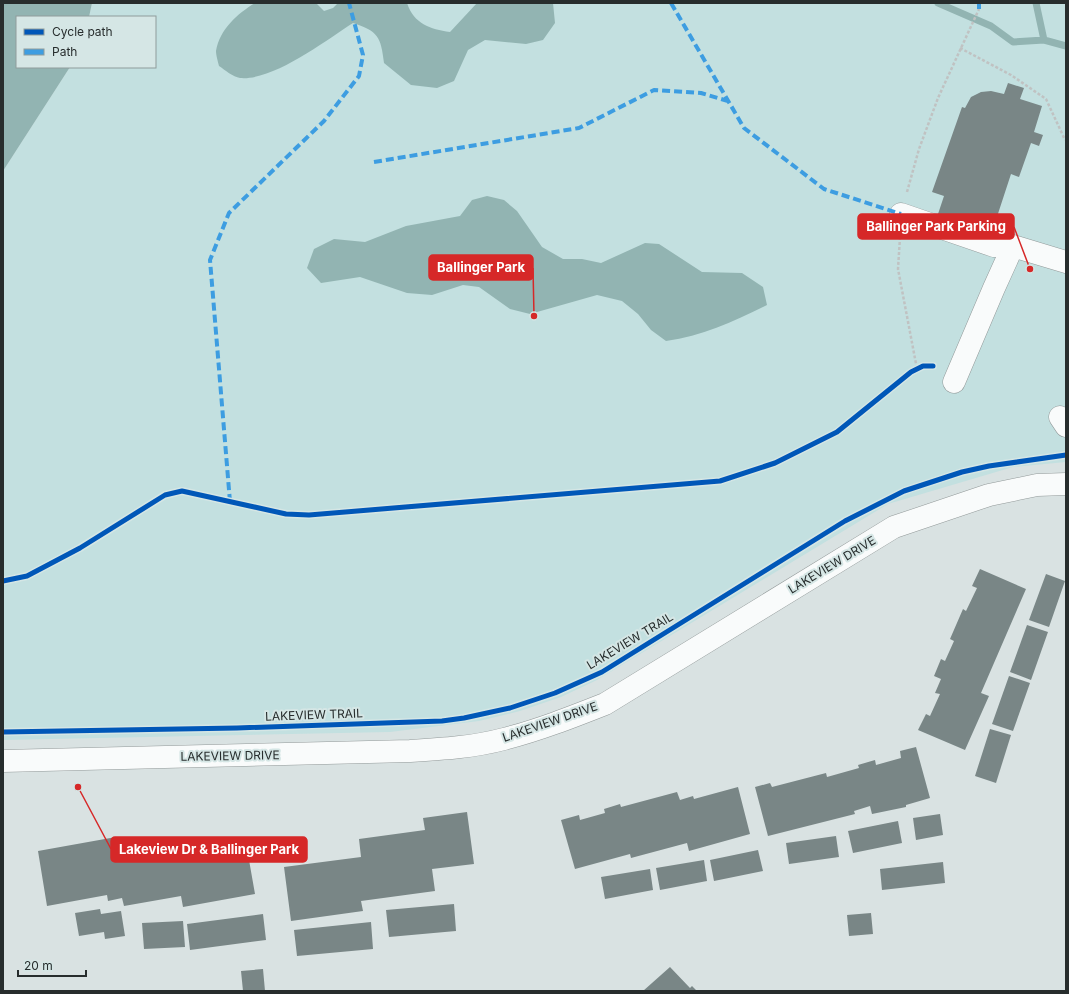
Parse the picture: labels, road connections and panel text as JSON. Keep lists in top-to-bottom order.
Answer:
{
  "streets": {
    "street": ["LAKEVIEW DRIVE"],
    "cycle path": ["LAKEVIEW TRAIL"]
  },
  "places": ["Ballinger Park Parking", "Ballinger Park", "Lakeview Dr & Ballinger Park"],
  "legend": ["Cycle path", "Path"],
  "scale_bar": "20 m"
}
